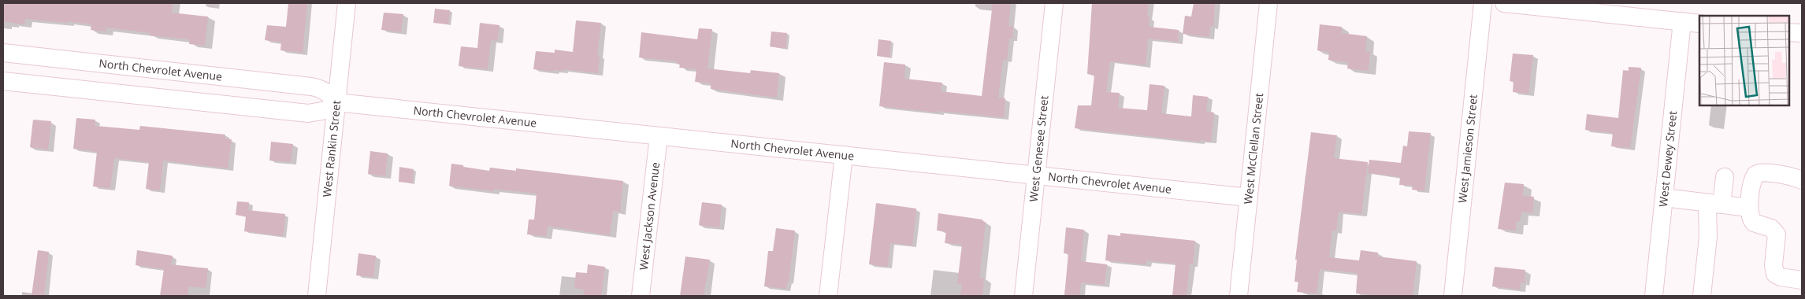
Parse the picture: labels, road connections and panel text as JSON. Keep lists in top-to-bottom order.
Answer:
{
  "streets": {
    "street": [
      "North Chevrolet Avenue",
      "West Rankin Street",
      "West Genesee Street",
      "West McClellan Street",
      "West Jamieson Street",
      "West Dewey Street",
      "West Jackson Avenue"
    ]
  },
  "crossings": [
    ["North Chevrolet Avenue", "West Rankin Street"],
    ["North Chevrolet Avenue", "West Genesee Street"],
    ["North Chevrolet Avenue", "West McClellan Street"],
    ["North Chevrolet Avenue", "West Jackson Avenue"]
  ]
}
